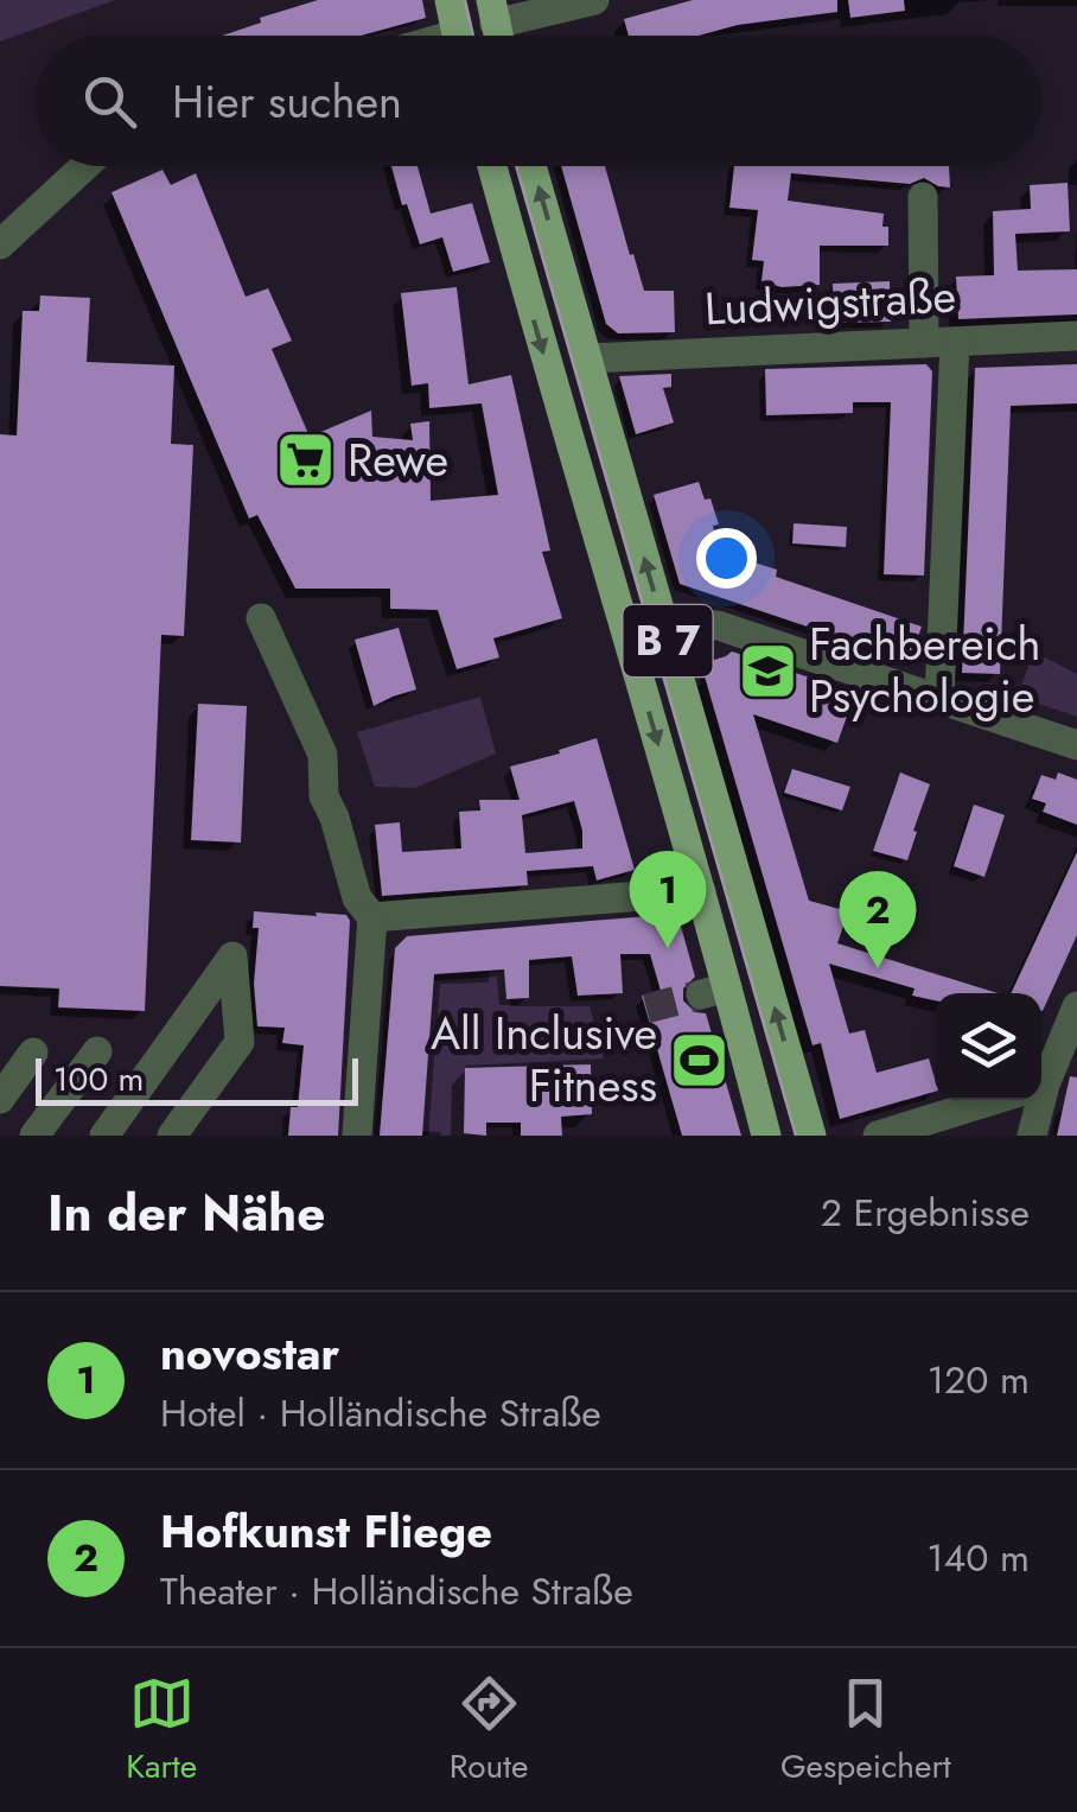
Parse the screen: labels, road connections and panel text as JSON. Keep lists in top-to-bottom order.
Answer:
{
  "streets": {
    "main road": ["B 7"],
    "street": ["Ludwigstraße"]
  },
  "crossings": [
    ["Ludwigstraße", "B 7"]
  ],
  "places": {
    "supermarket": ["Rewe"],
    "school or university": ["Fachbereich Psychologie"],
    "sports": ["All Inclusive Fitness"]
  },
  "scale_bar": "100 m",
  "page": {
    "search": "Hier suchen",
    "pins": ["1", "2"],
    "scale": "100 m",
    "heading": ["In der Nähe", "2 Ergebnisse"],
    "list": [
      {
        "mark": "1",
        "name": "novostar",
        "note": "Hotel · Holländische Straße",
        "value": "120 m"
      },
      {
        "mark": "2",
        "name": "Hofkunst Fliege",
        "note": "Theater · Holländische Straße",
        "value": "140 m"
      }
    ],
    "nav": ["Karte", "Route", "Gespeichert"]
  }
}
